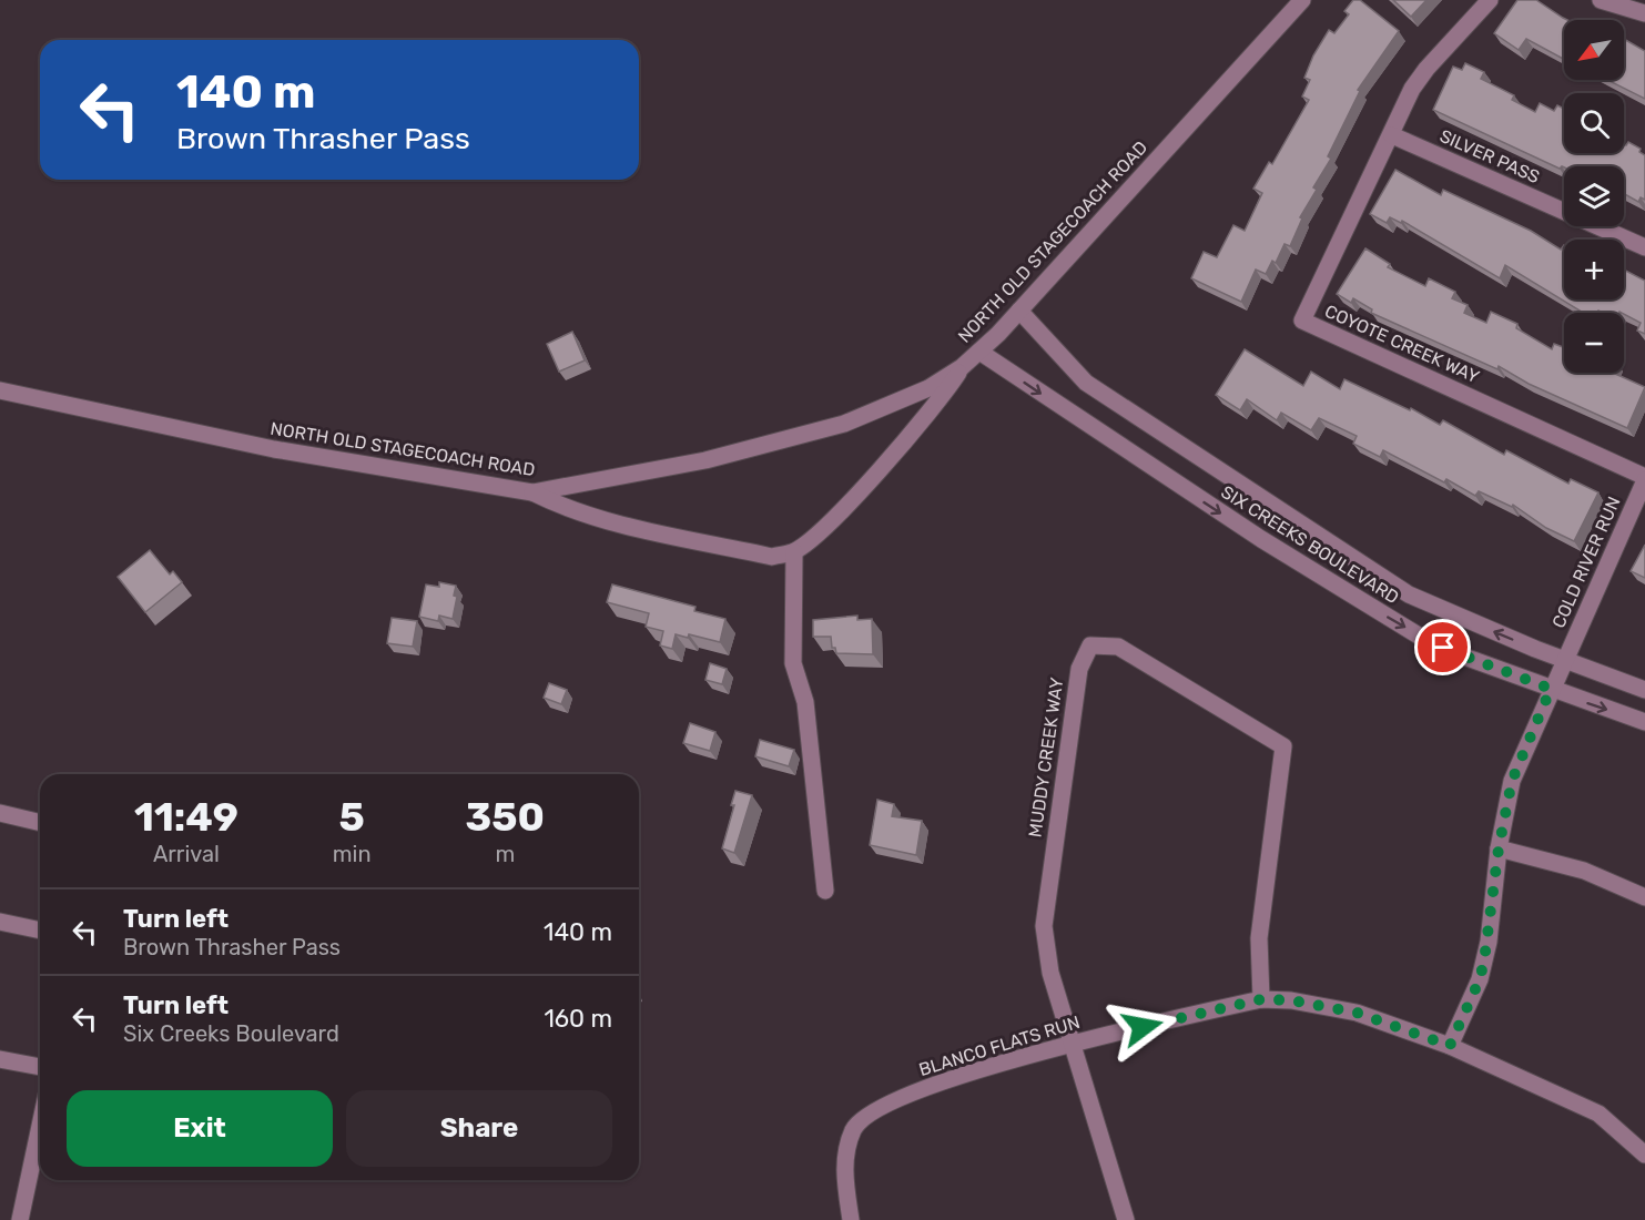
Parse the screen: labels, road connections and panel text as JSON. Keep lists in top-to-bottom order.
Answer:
{
  "streets": {
    "street": [
      "SILVER PASS",
      "NORTH OLD STAGECOACH ROAD",
      "COYOTE CREEK WAY",
      "SIX CREEKS BOULEVARD",
      "COLD RIVER RUN",
      "MUDDY CREEK WAY",
      "BLANCO FLATS RUN"
    ]
  },
  "crossings": [
    ["SILVER PASS", "COYOTE CREEK WAY"],
    ["NORTH OLD STAGECOACH ROAD", "SIX CREEKS BOULEVARD"],
    ["COYOTE CREEK WAY", "COLD RIVER RUN"],
    ["SIX CREEKS BOULEVARD", "COLD RIVER RUN"],
    ["COLD RIVER RUN", "BLANCO FLATS RUN"],
    ["MUDDY CREEK WAY", "BLANCO FLATS RUN"]
  ],
  "north": "bottom left",
  "page": {
    "map_buttons": ["+", "−"],
    "turn": ["140 m", "Brown Thrasher Pass"],
    "eta": [
      "11:49",
      "Arrival",
      "5",
      "min",
      "350",
      "m"
    ],
    "list": [
      {
        "name": "Turn left",
        "note": "Brown Thrasher Pass",
        "value": "140 m"
      },
      {
        "name": "Turn left",
        "note": "Six Creeks Boulevard",
        "value": "160 m"
      }
    ],
    "buttons": ["Exit", "Share"]
  }
}
